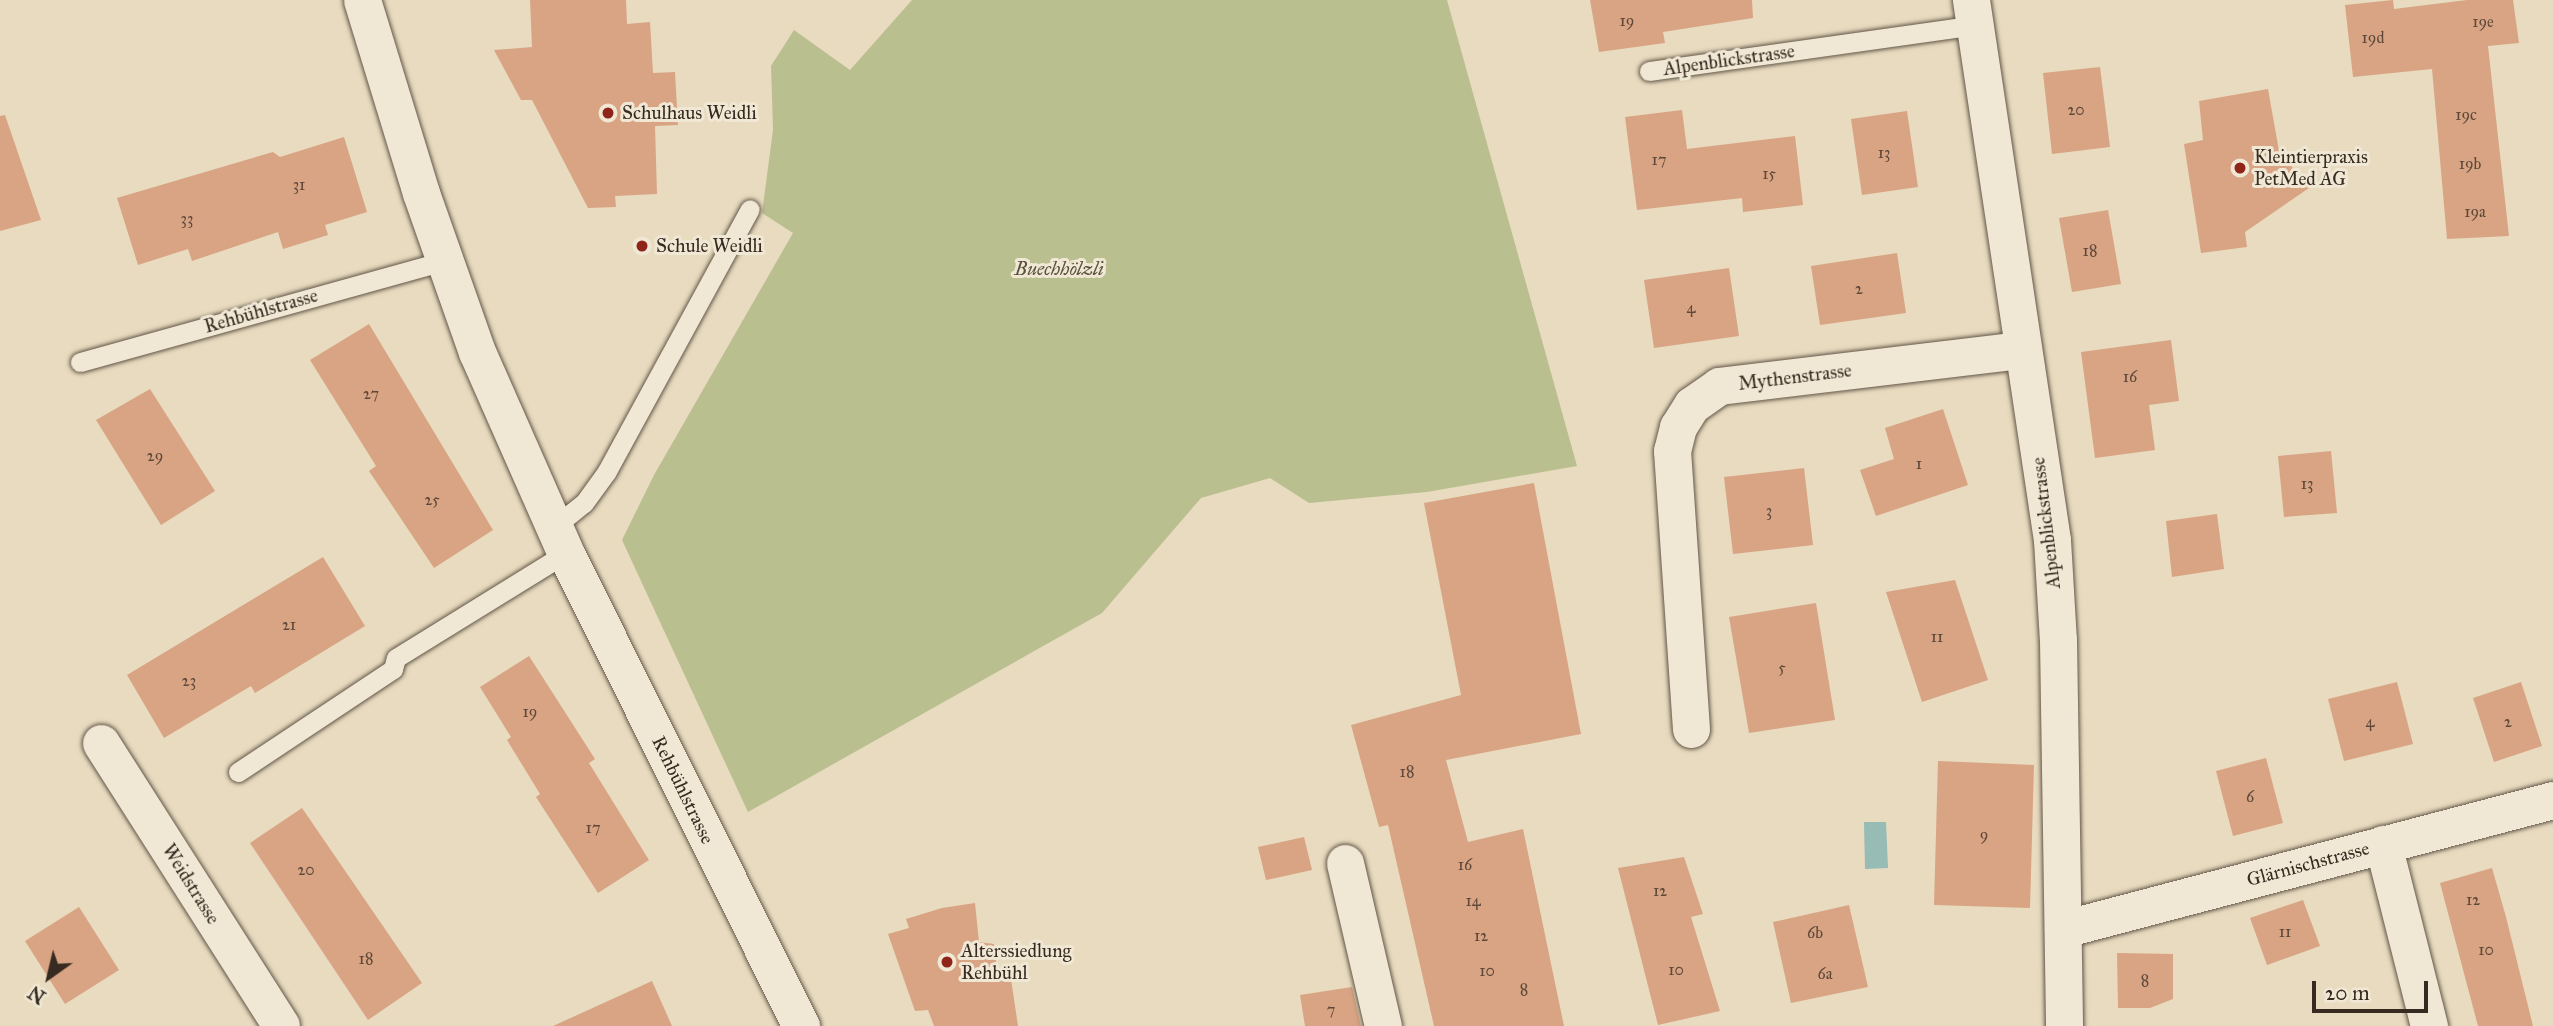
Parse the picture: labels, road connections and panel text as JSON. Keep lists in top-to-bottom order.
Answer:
{
  "streets": {
    "street": [
      "Alpenblickstrasse",
      "Rehbühlstrasse",
      "Mythenstrasse",
      "Glärnischstrasse",
      "Weidstrasse"
    ]
  },
  "crossings": [
    ["Alpenblickstrasse", "Mythenstrasse"],
    ["Alpenblickstrasse", "Glärnischstrasse"]
  ],
  "parks": ["Buechhölzli"],
  "places": [
    "Schulhaus Weidli",
    "Kleintierpraxis PetMed AG",
    "Schule Weidli",
    "Alterssiedlung Rehbühl"
  ],
  "house_numbers": [
    "19",
    "19e",
    "19d",
    "20",
    "19c",
    "13",
    "17",
    "19b",
    "15",
    "31",
    "19a",
    "33",
    "18",
    "2",
    "4",
    "16",
    "27",
    "29",
    "1",
    "13",
    "25",
    "3",
    "21",
    "11",
    "5",
    "23",
    "19",
    "4",
    "2",
    "18",
    "6",
    "17",
    "9",
    "16",
    "20",
    "12",
    "12",
    "14",
    "11",
    "6b",
    "12",
    "10",
    "18",
    "10",
    "10",
    "6a",
    "8",
    "8",
    "7"
  ],
  "scale_bar": "20 m",
  "north": "bottom left"
}
